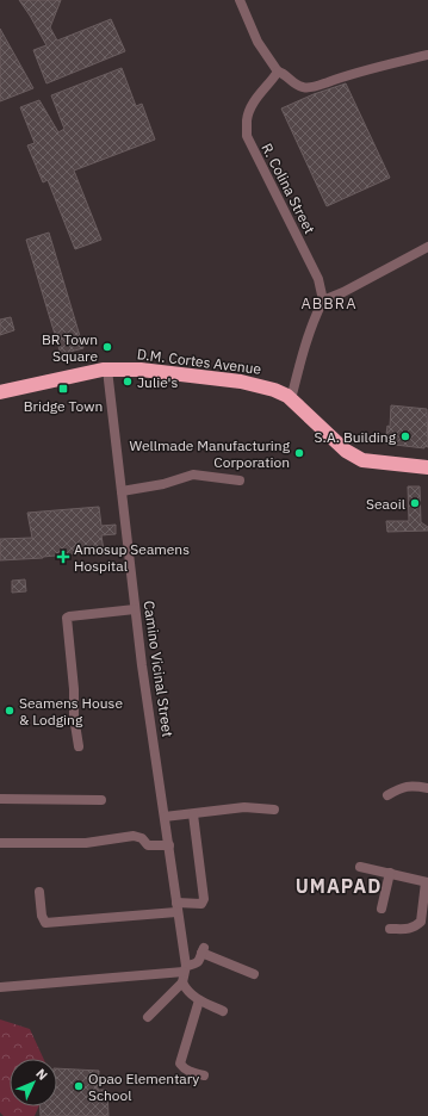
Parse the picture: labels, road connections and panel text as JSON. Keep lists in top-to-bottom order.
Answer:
{
  "streets": {
    "highway": ["D.M. Cortes Avenue"],
    "street": ["R. Colina Street", "Camino Vicinal Street"]
  },
  "crossings": [
    ["D.M. Cortes Avenue", "Camino Vicinal Street"]
  ],
  "districts": ["ABBRA", "UMAPAD"],
  "places": {
    "other": [
      "BR Town Square",
      "Julie's",
      "S.A. Building",
      "Wellmade Manufacturing Corporation",
      "Seaoil",
      "Seamens House & Lodging",
      "Opao Elementary School"
    ],
    "transit": ["Bridge Town"],
    "health": ["Amosup Seamens Hospital"]
  },
  "north": "top right"
}
